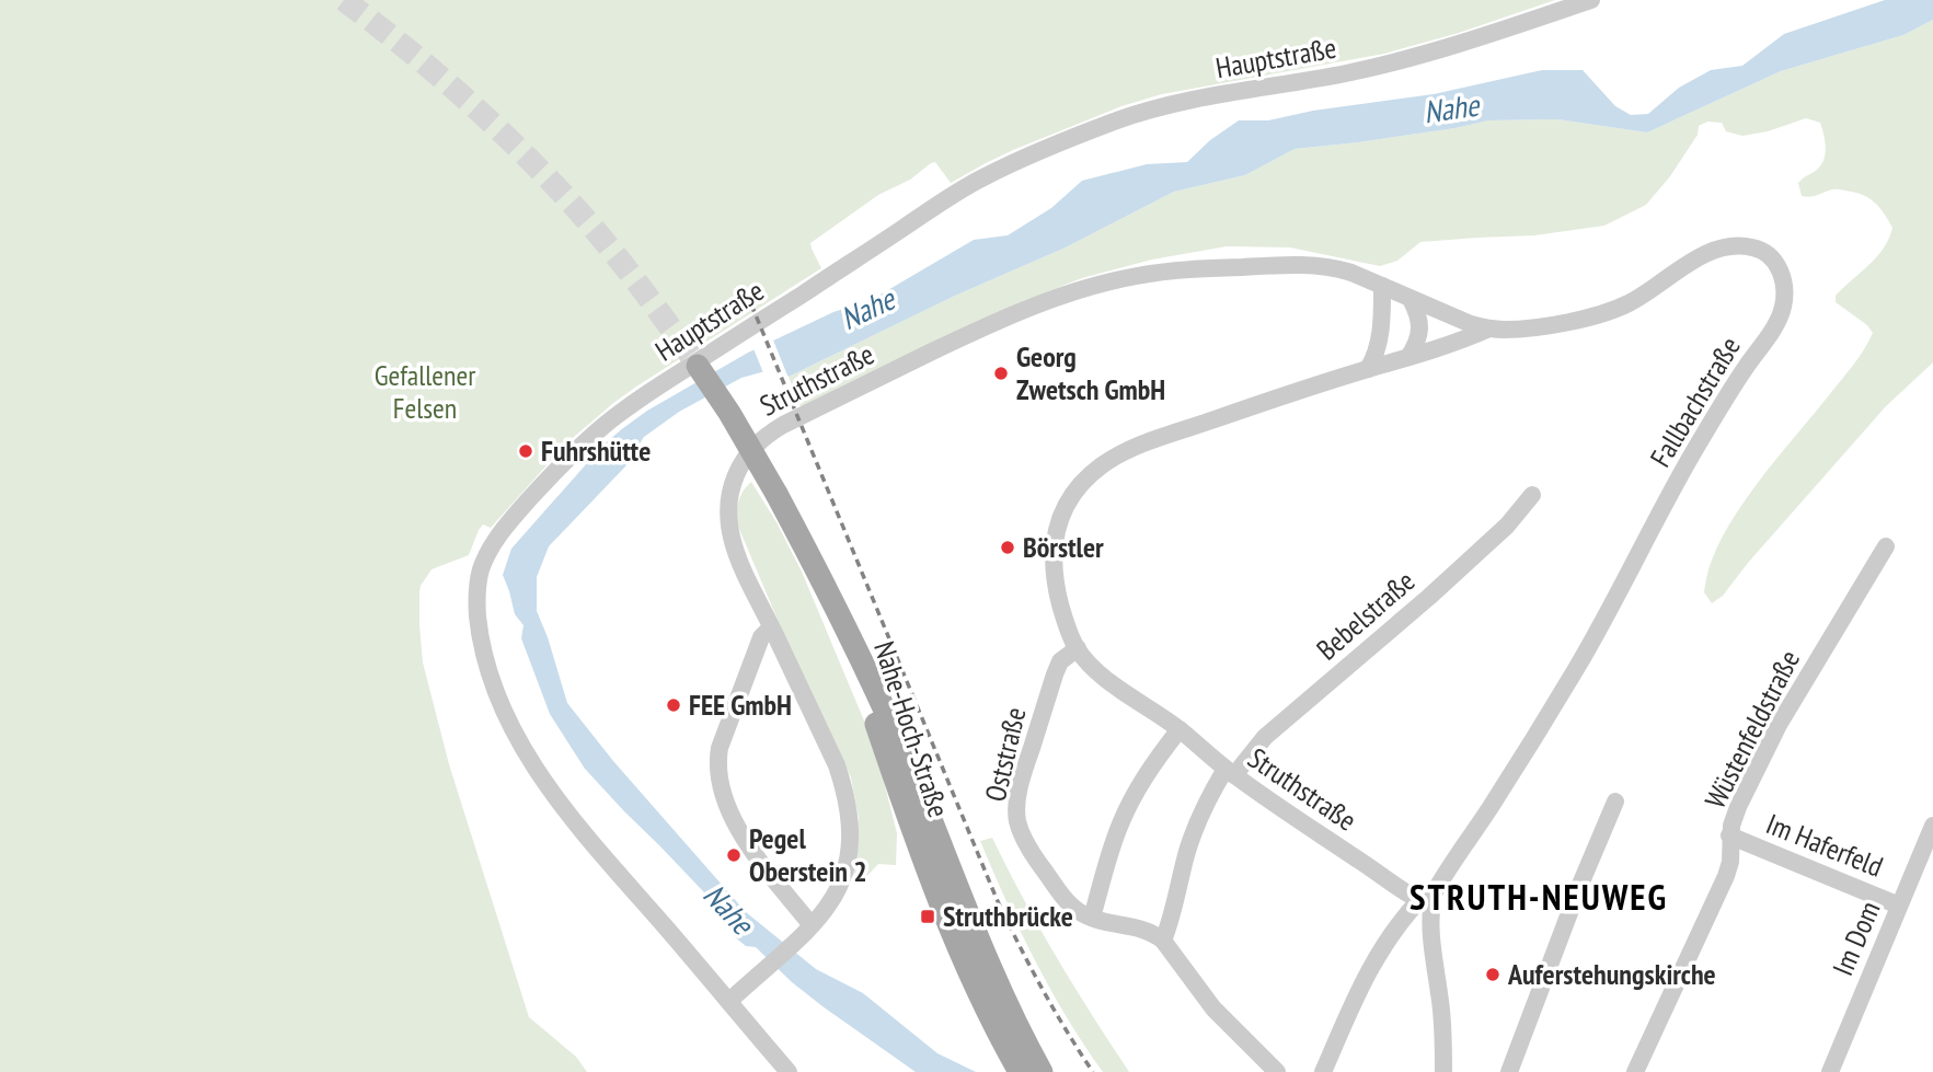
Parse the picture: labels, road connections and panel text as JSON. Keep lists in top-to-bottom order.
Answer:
{
  "streets": {
    "main road": ["Nahe-Hoch-Straße"],
    "street": [
      "Hauptstraße",
      "Struthstraße",
      "Fallbachstraße",
      "Bebelstraße",
      "Wüstenfeldstraße",
      "Oststraße",
      "Im Haferfeld",
      "Im Dom"
    ]
  },
  "crossings": [
    ["Hauptstraße", "Struthstraße"],
    ["Struthstraße", "Fallbachstraße"],
    ["Struthstraße", "Bebelstraße"],
    ["Struthstraße", "Oststraße"],
    ["Bebelstraße", "Oststraße"],
    ["Wüstenfeldstraße", "Im Haferfeld"],
    ["Im Haferfeld", "Im Dom"]
  ],
  "districts": ["STRUTH-NEUWEG"],
  "water": ["Nahe"],
  "parks": ["Gefallener Felsen"],
  "places": {
    "other": [
      "Georg Zwetsch GmbH",
      "Fuhrshütte",
      "Börstler",
      "FEE GmbH",
      "Pegel Oberstein 2",
      "Auferstehungskirche"
    ],
    "transit": ["Struthbrücke"]
  }
}
